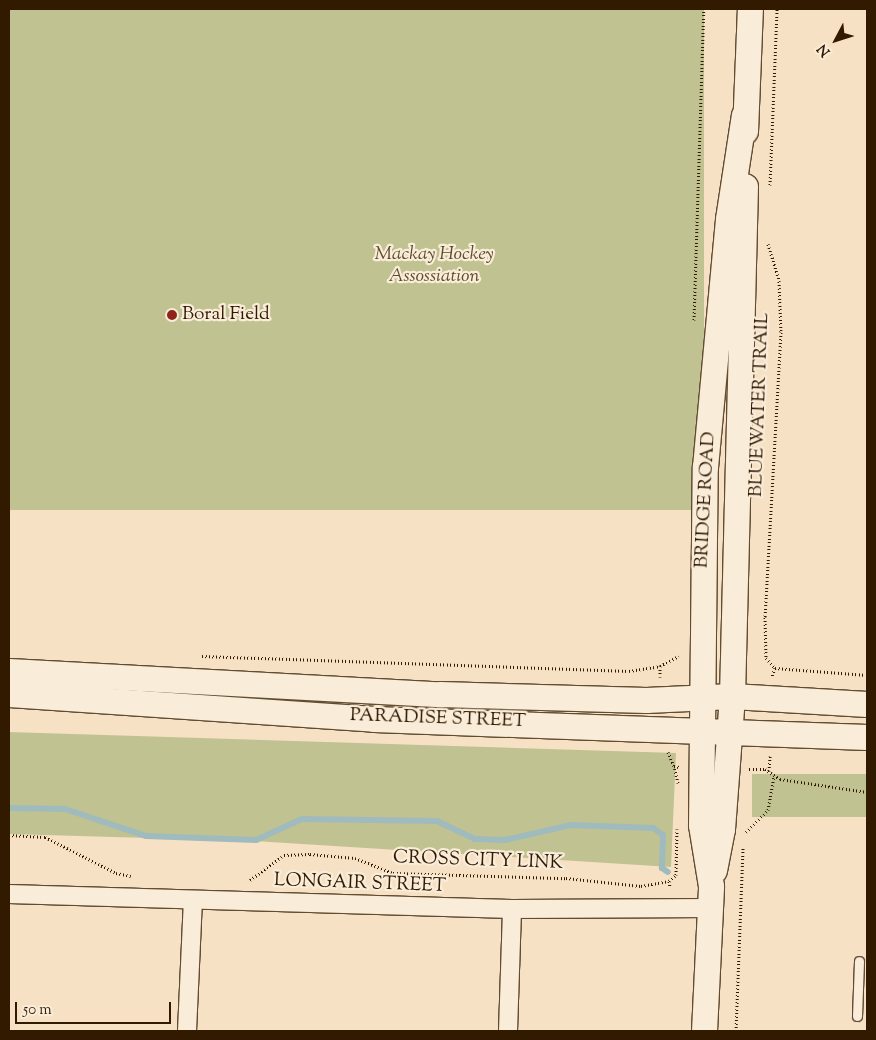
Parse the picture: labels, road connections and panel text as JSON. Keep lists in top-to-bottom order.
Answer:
{
  "streets": {
    "street": ["BRIDGE ROAD", "PARADISE STREET", "LONGAIR STREET"],
    "path": ["BLUEWATER TRAIL", "CROSS CITY LINK"]
  },
  "crossings": [
    ["BRIDGE ROAD", "PARADISE STREET"],
    ["BRIDGE ROAD", "LONGAIR STREET"]
  ],
  "parks": ["Mackay Hockey Assossiation"],
  "places": ["Boral Field"],
  "scale_bar": "50 m",
  "north": "bottom left"
}
